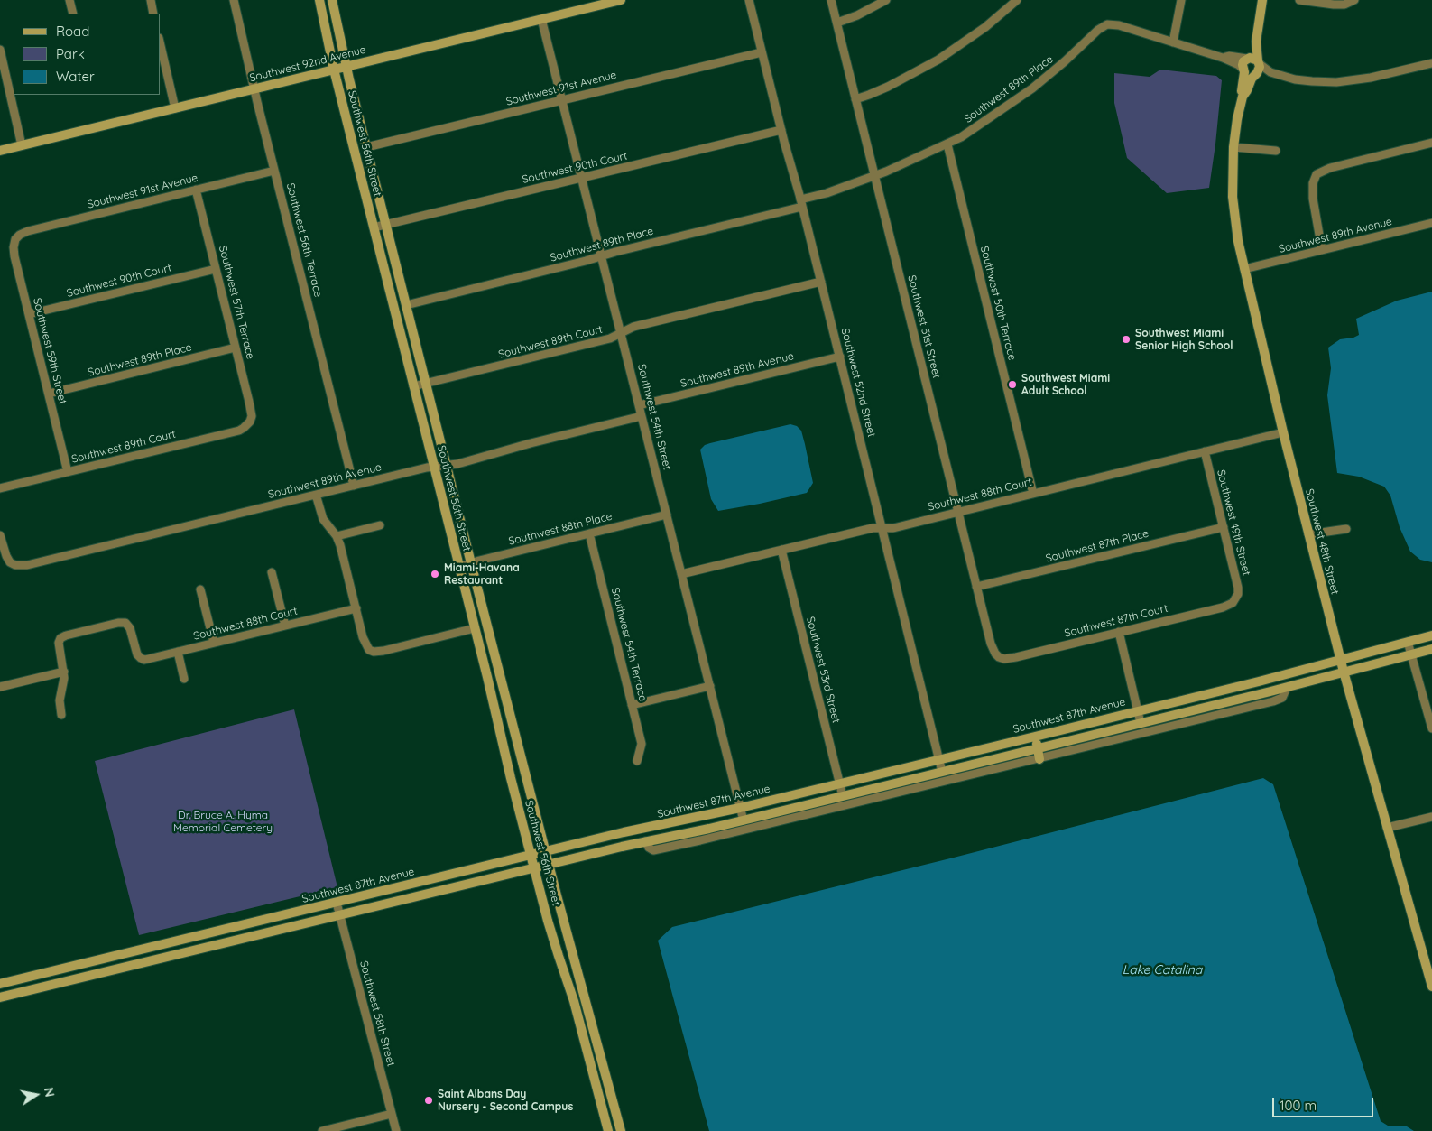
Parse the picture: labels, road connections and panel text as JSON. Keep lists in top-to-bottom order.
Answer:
{
  "streets": {
    "main road": [
      "Southwest 92nd Avenue",
      "Southwest 56th Street",
      "Southwest 48th Street",
      "Southwest 87th Avenue"
    ],
    "street": [
      "Southwest 91st Avenue",
      "Southwest 89th Place",
      "Southwest 90th Court",
      "Southwest 89th Avenue",
      "Southwest 56th Terrace",
      "Southwest 57th Terrace",
      "Southwest 50th Terrace",
      "Southwest 51st Street",
      "Southwest 89th Court",
      "Southwest 59th Street",
      "Southwest 52nd Street",
      "Southwest 54th Street",
      "Southwest 88th Court",
      "Southwest 49th Street",
      "Southwest 88th Place",
      "Southwest 87th Place",
      "Southwest 87th Court",
      "Southwest 54th Terrace",
      "Southwest 53rd Street",
      "Southwest 58th Street"
    ]
  },
  "crossings": [
    ["Southwest 92nd Avenue", "Southwest 56th Street"],
    ["Southwest 92nd Avenue", "Southwest 56th Terrace"],
    ["Southwest 92nd Avenue", "Southwest 54th Street"],
    ["Southwest 91st Avenue", "Southwest 56th Street"],
    ["Southwest 91st Avenue", "Southwest 56th Terrace"],
    ["Southwest 91st Avenue", "Southwest 57th Terrace"],
    ["Southwest 91st Avenue", "Southwest 59th Street"],
    ["Southwest 91st Avenue", "Southwest 52nd Street"],
    ["Southwest 91st Avenue", "Southwest 54th Street"],
    ["Southwest 89th Place", "Southwest 56th Street"],
    ["Southwest 89th Place", "Southwest 57th Terrace"],
    ["Southwest 89th Place", "Southwest 50th Terrace"],
    ["Southwest 89th Place", "Southwest 51st Street"],
    ["Southwest 89th Place", "Southwest 59th Street"],
    ["Southwest 89th Place", "Southwest 52nd Street"],
    ["Southwest 89th Place", "Southwest 54th Street"],
    ["Southwest 89th Place", "Southwest 48th Street"],
    ["Southwest 56th Street", "Southwest 90th Court"],
    ["Southwest 56th Street", "Southwest 89th Avenue"],
    ["Southwest 56th Street", "Southwest 89th Court"],
    ["Southwest 56th Street", "Southwest 88th Place"],
    ["Southwest 56th Street", "Southwest 87th Avenue"],
    ["Southwest 90th Court", "Southwest 57th Terrace"],
    ["Southwest 90th Court", "Southwest 59th Street"],
    ["Southwest 90th Court", "Southwest 52nd Street"],
    ["Southwest 90th Court", "Southwest 54th Street"],
    ["Southwest 89th Avenue", "Southwest 56th Terrace"],
    ["Southwest 89th Avenue", "Southwest 52nd Street"],
    ["Southwest 89th Avenue", "Southwest 54th Street"],
    ["Southwest 89th Avenue", "Southwest 48th Street"],
    ["Southwest 57th Terrace", "Southwest 89th Court"],
    ["Southwest 50th Terrace", "Southwest 88th Court"],
    ["Southwest 51st Street", "Southwest 88th Court"],
    ["Southwest 51st Street", "Southwest 87th Place"],
    ["Southwest 51st Street", "Southwest 87th Court"],
    ["Southwest 89th Court", "Southwest 59th Street"],
    ["Southwest 89th Court", "Southwest 52nd Street"],
    ["Southwest 89th Court", "Southwest 54th Street"],
    ["Southwest 52nd Street", "Southwest 88th Court"],
    ["Southwest 52nd Street", "Southwest 87th Avenue"],
    ["Southwest 54th Street", "Southwest 88th Court"],
    ["Southwest 54th Street", "Southwest 88th Place"],
    ["Southwest 54th Street", "Southwest 87th Avenue"],
    ["Southwest 88th Court", "Southwest 49th Street"],
    ["Southwest 88th Court", "Southwest 48th Street"],
    ["Southwest 88th Court", "Southwest 53rd Street"],
    ["Southwest 49th Street", "Southwest 87th Place"],
    ["Southwest 49th Street", "Southwest 87th Court"],
    ["Southwest 88th Place", "Southwest 54th Terrace"],
    ["Southwest 48th Street", "Southwest 87th Avenue"],
    ["Southwest 53rd Street", "Southwest 87th Avenue"],
    ["Southwest 87th Avenue", "Southwest 58th Street"]
  ],
  "water": ["Lake Catalina"],
  "parks": ["Dr. Bruce A. Hyma Memorial Cemetery"],
  "places": [
    "Southwest Miami Senior High School",
    "Southwest Miami Adult School",
    "Miami-Havana Restaurant",
    "Saint Albans Day Nursery - Second Campus"
  ],
  "legend": ["Road", "Park", "Water"],
  "scale_bar": "100 m",
  "north": "right"
}
